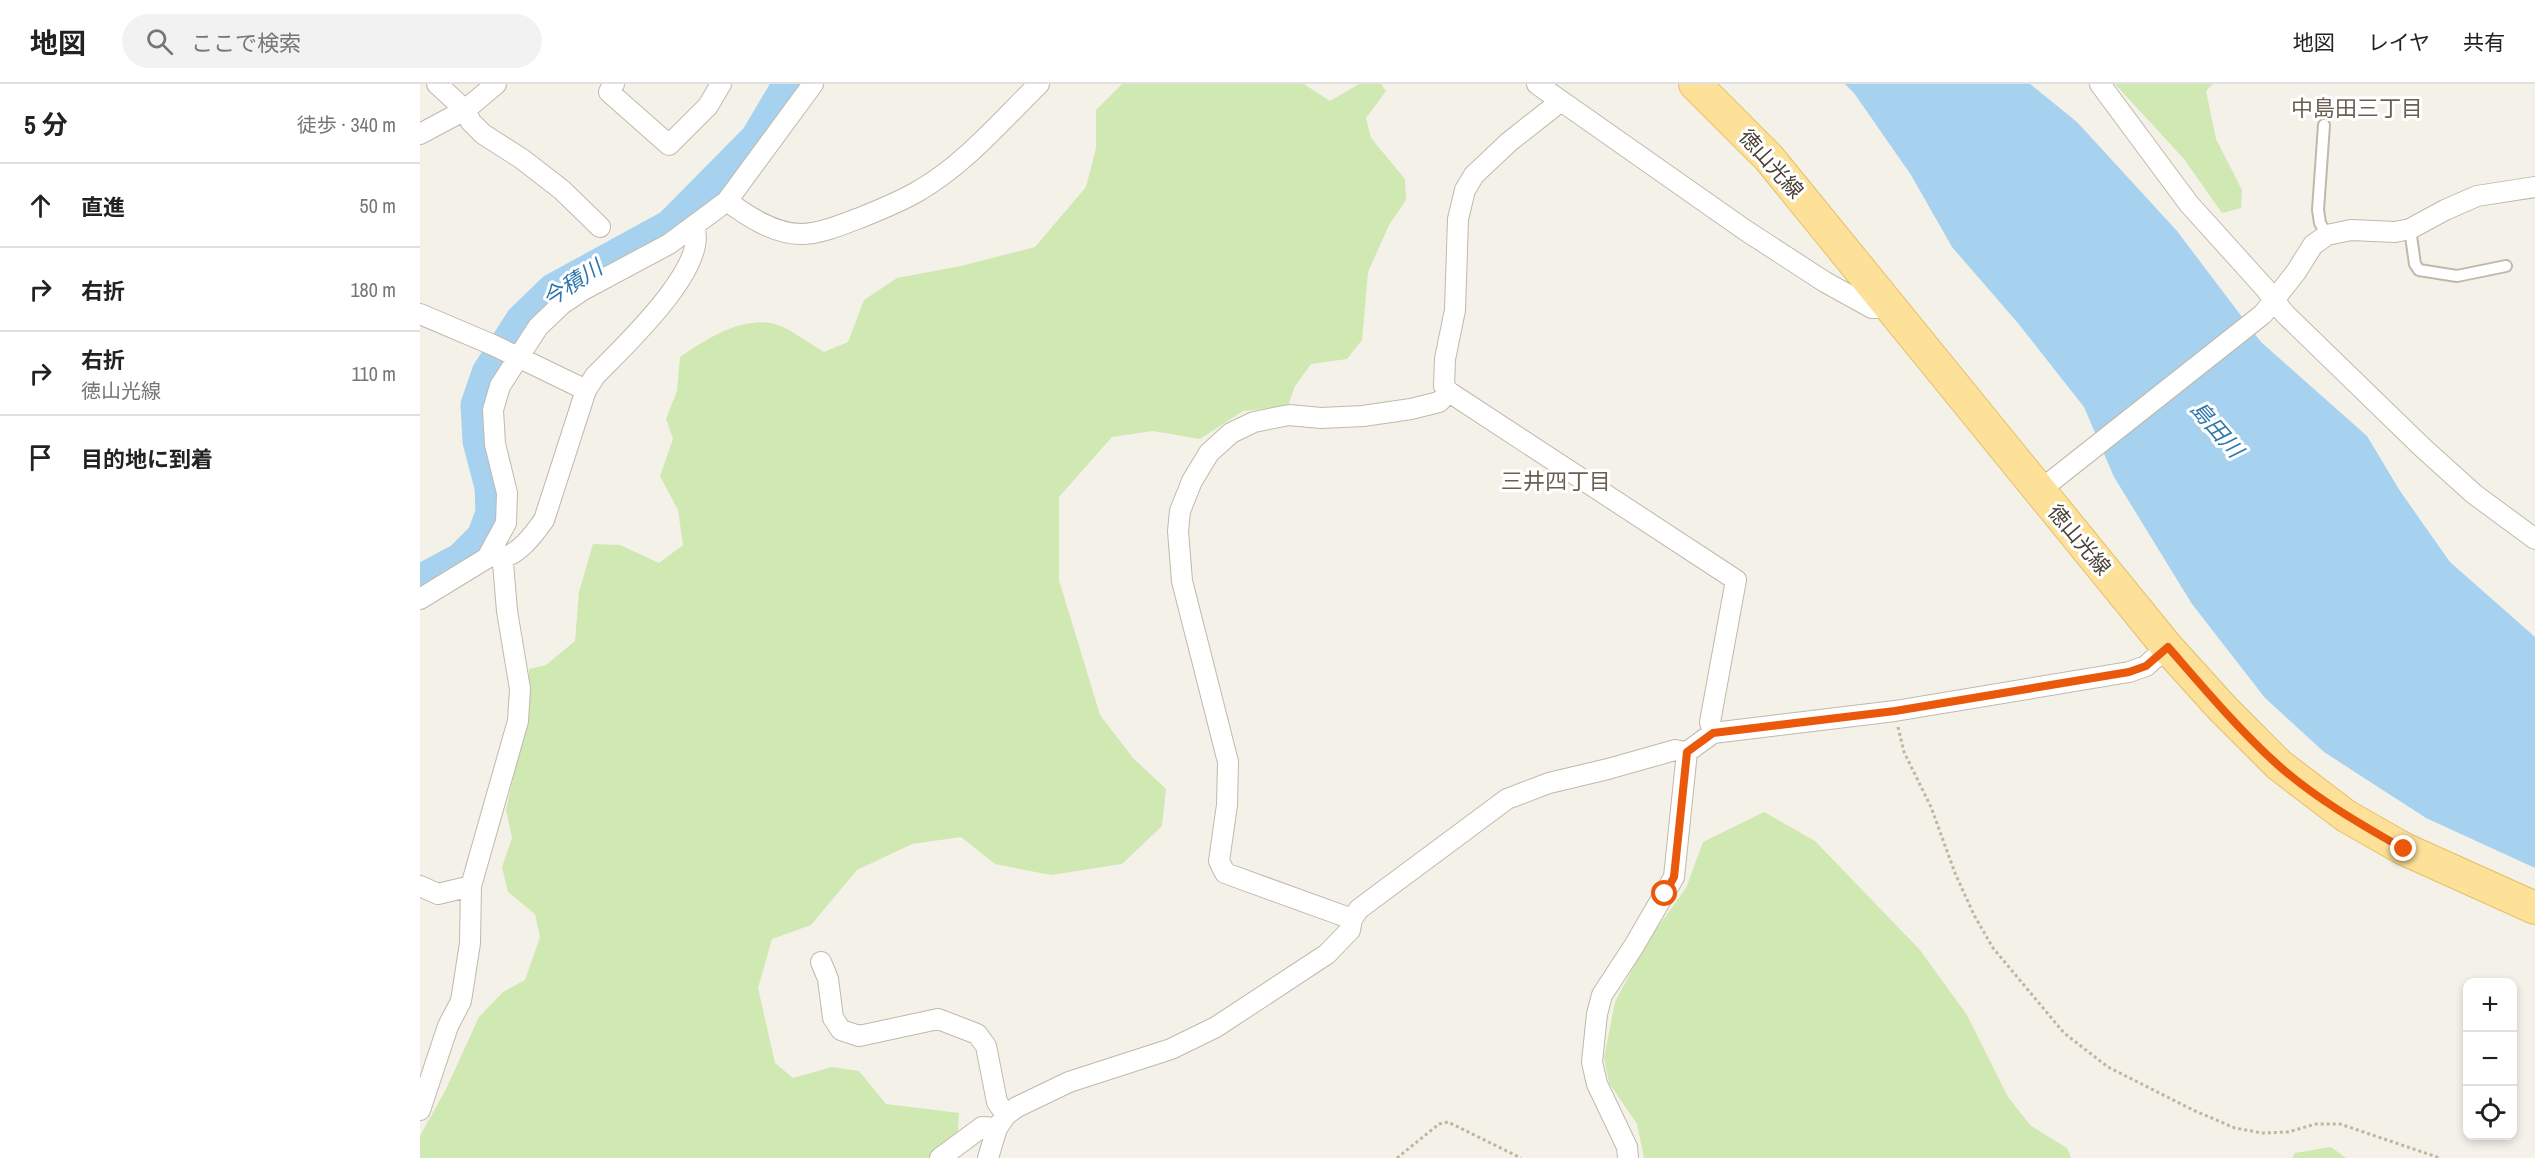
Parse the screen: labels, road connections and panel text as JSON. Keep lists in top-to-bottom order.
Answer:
{
  "streets": {
    "main road": ["徳山光線"]
  },
  "districts": ["中島田三丁目", "三井四丁目"],
  "water": ["今積川", "島田川"],
  "page": {
    "header": "地図",
    "search": "ここで検索",
    "nav": ["地図", "レイヤ", "共有"],
    "heading": ["5 分", "徒歩 · 340 m"],
    "list": [
      ["直進", "50 m"],
      ["右折", "180 m"],
      ["右折", "徳山光線", "110 m"],
      "目的地に到着"
    ],
    "map_buttons": ["+", "−"]
  }
}
